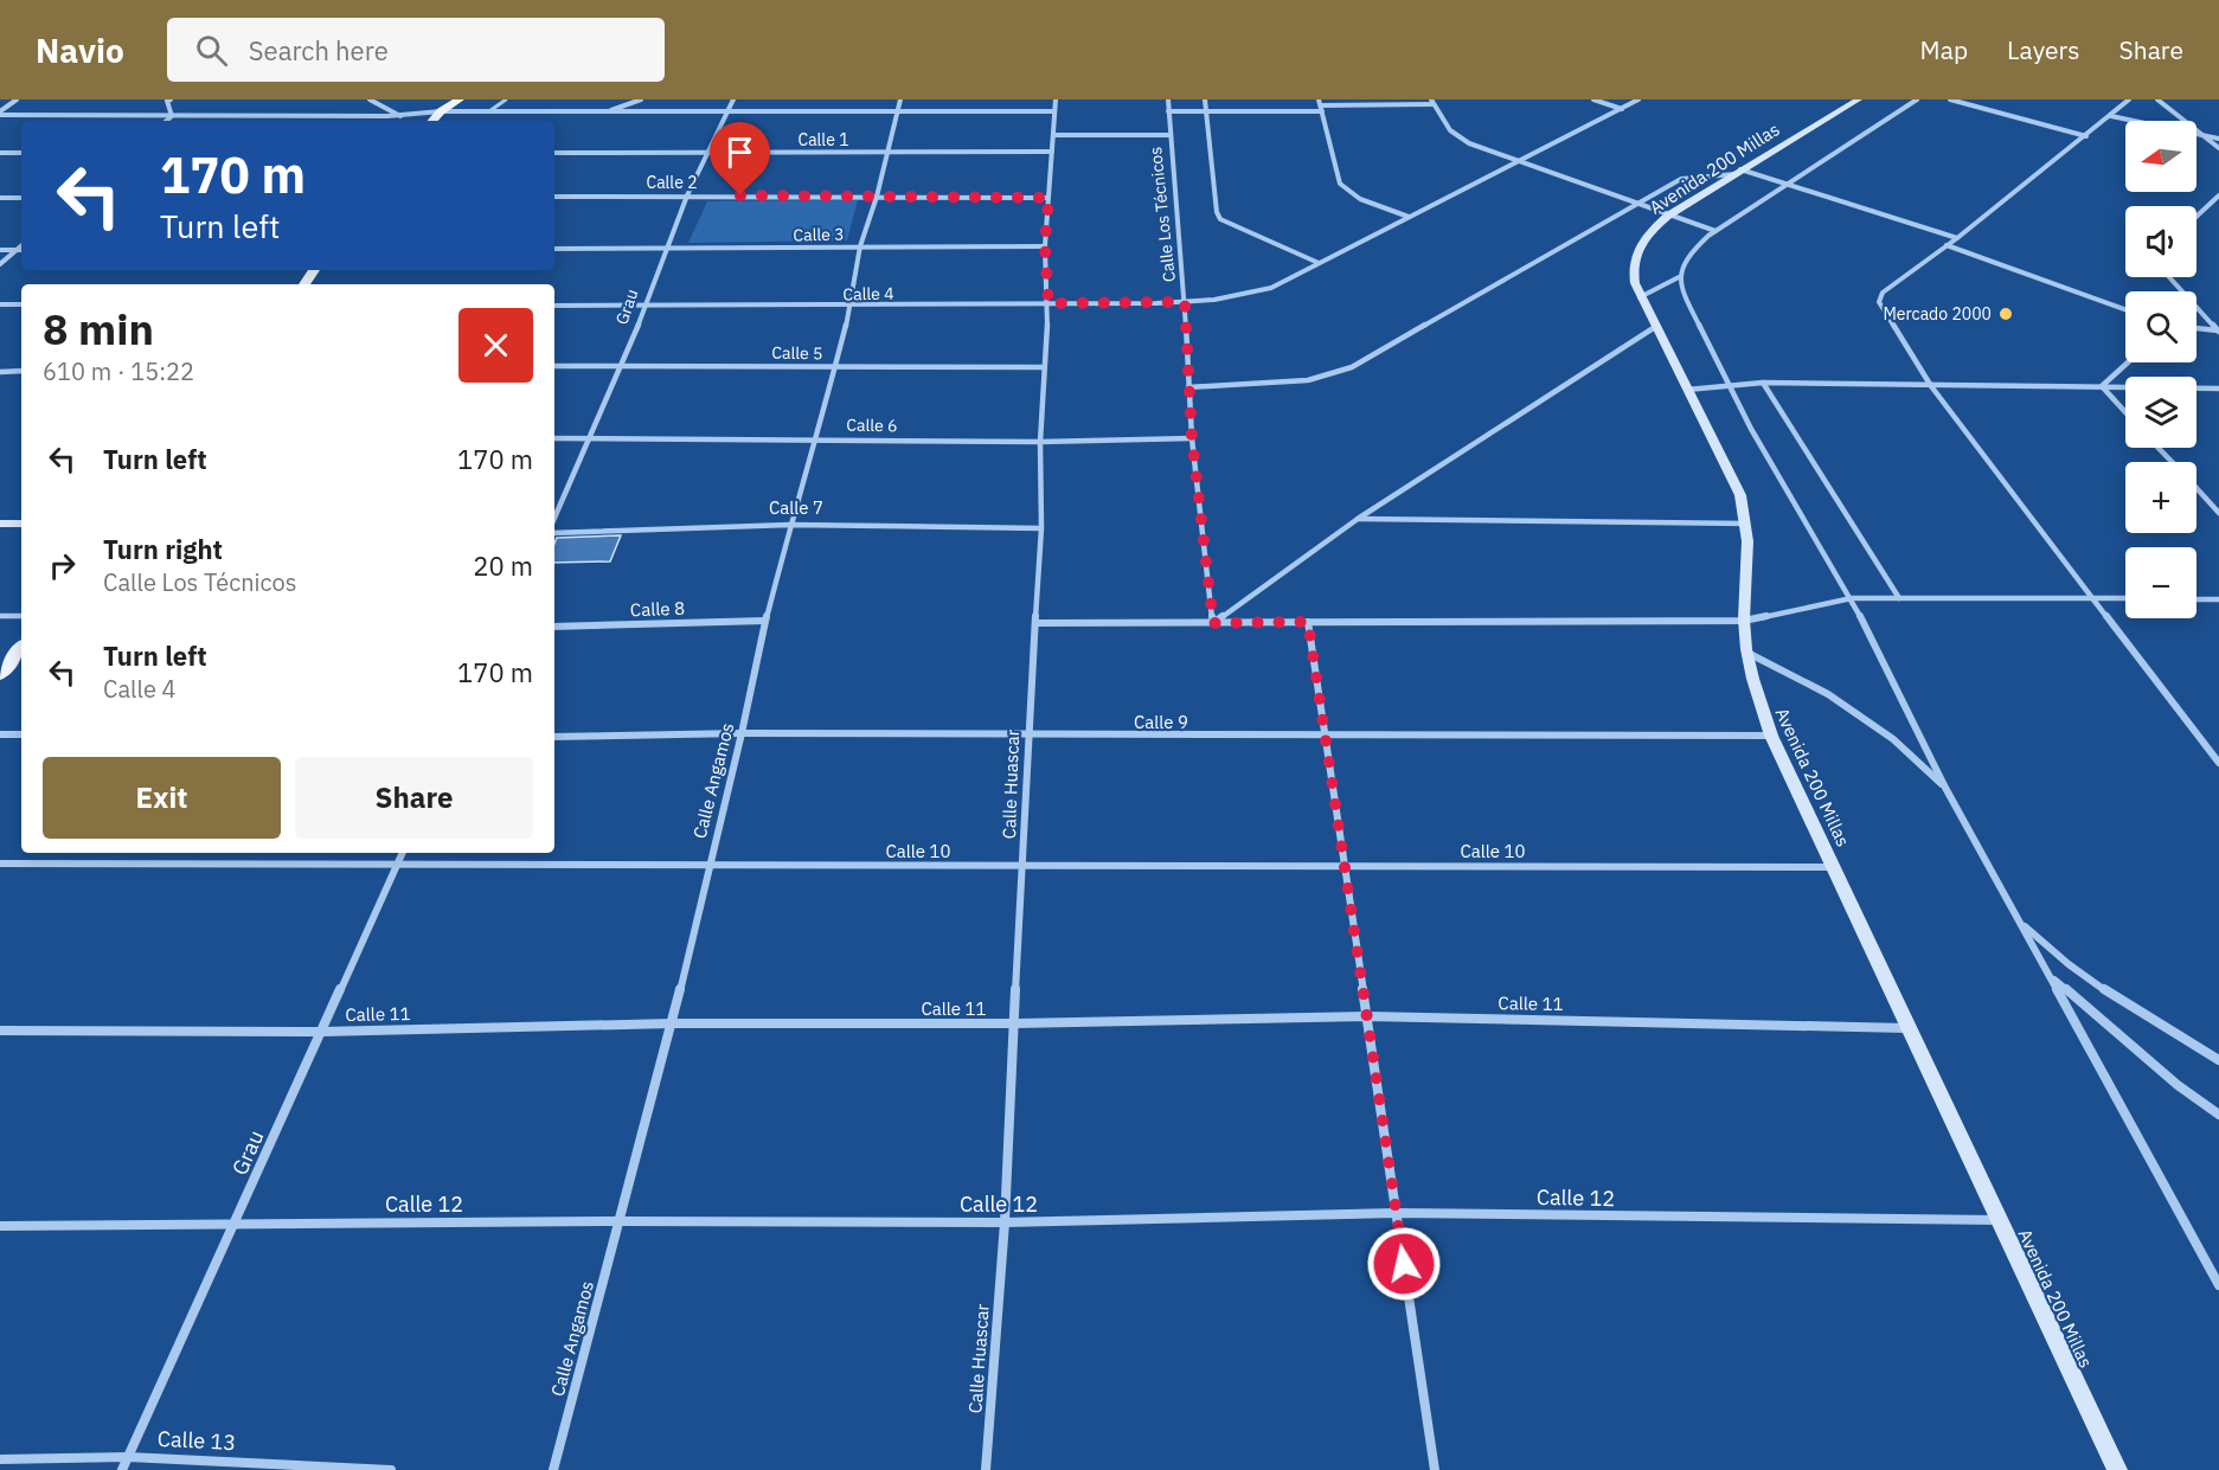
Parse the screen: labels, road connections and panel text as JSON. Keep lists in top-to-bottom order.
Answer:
{
  "streets": {
    "main road": ["Avenida 200 Millas"],
    "street": [
      "Calle 1",
      "Calle 2",
      "Calle Los Técnicos",
      "Calle 3",
      "Calle 4",
      "Grau",
      "Calle 5",
      "Calle 6",
      "Calle 7",
      "Calle 8",
      "Calle 9",
      "Calle Angamos",
      "Calle Huascar",
      "Calle 10",
      "Calle 11",
      "Calle 12",
      "Calle 13"
    ]
  },
  "crossings": [
    ["Calle 1", "Grau"],
    ["Calle 1", "Calle Angamos"],
    ["Calle 1", "Calle Huascar"],
    ["Avenida 200 Millas", "Calle 9"],
    ["Avenida 200 Millas", "Calle 10"],
    ["Avenida 200 Millas", "Calle 11"],
    ["Avenida 200 Millas", "Calle 12"],
    ["Calle 2", "Grau"],
    ["Calle 2", "Calle Angamos"],
    ["Calle 2", "Calle Huascar"],
    ["Calle Los Técnicos", "Calle 4"],
    ["Calle Los Técnicos", "Calle 6"],
    ["Calle 3", "Grau"],
    ["Calle 3", "Calle Angamos"],
    ["Calle 3", "Calle Huascar"],
    ["Calle 4", "Grau"],
    ["Calle 4", "Calle Angamos"],
    ["Calle 4", "Calle Huascar"],
    ["Grau", "Calle 5"],
    ["Grau", "Calle 6"],
    ["Grau", "Calle 10"],
    ["Grau", "Calle 11"],
    ["Grau", "Calle 12"],
    ["Grau", "Calle 13"],
    ["Calle 5", "Calle Angamos"],
    ["Calle 5", "Calle Huascar"],
    ["Calle 6", "Calle Angamos"],
    ["Calle 6", "Calle Huascar"],
    ["Calle 7", "Calle Angamos"],
    ["Calle 7", "Calle Huascar"],
    ["Calle 8", "Calle Angamos"],
    ["Calle 9", "Calle Angamos"],
    ["Calle 9", "Calle Huascar"],
    ["Calle Angamos", "Calle 10"],
    ["Calle Angamos", "Calle 11"],
    ["Calle Angamos", "Calle 12"],
    ["Calle Huascar", "Calle 10"],
    ["Calle Huascar", "Calle 11"],
    ["Calle Huascar", "Calle 12"]
  ],
  "places": ["Mercado 2000"],
  "north": "left",
  "page": {
    "header": "Navio",
    "search": "Search here",
    "nav": ["Map", "Layers", "Share"],
    "map_buttons": ["+", "−"],
    "turn": ["170 m", "Turn left"],
    "heading": ["8 min", "610 m · 15:22"],
    "list": [
      {
        "name": "Turn left",
        "value": "170 m"
      },
      {
        "name": "Turn right",
        "note": "Calle Los Técnicos",
        "value": "20 m"
      },
      {
        "name": "Turn left",
        "note": "Calle 4",
        "value": "170 m"
      }
    ],
    "buttons": ["Exit", "Share"]
  }
}
